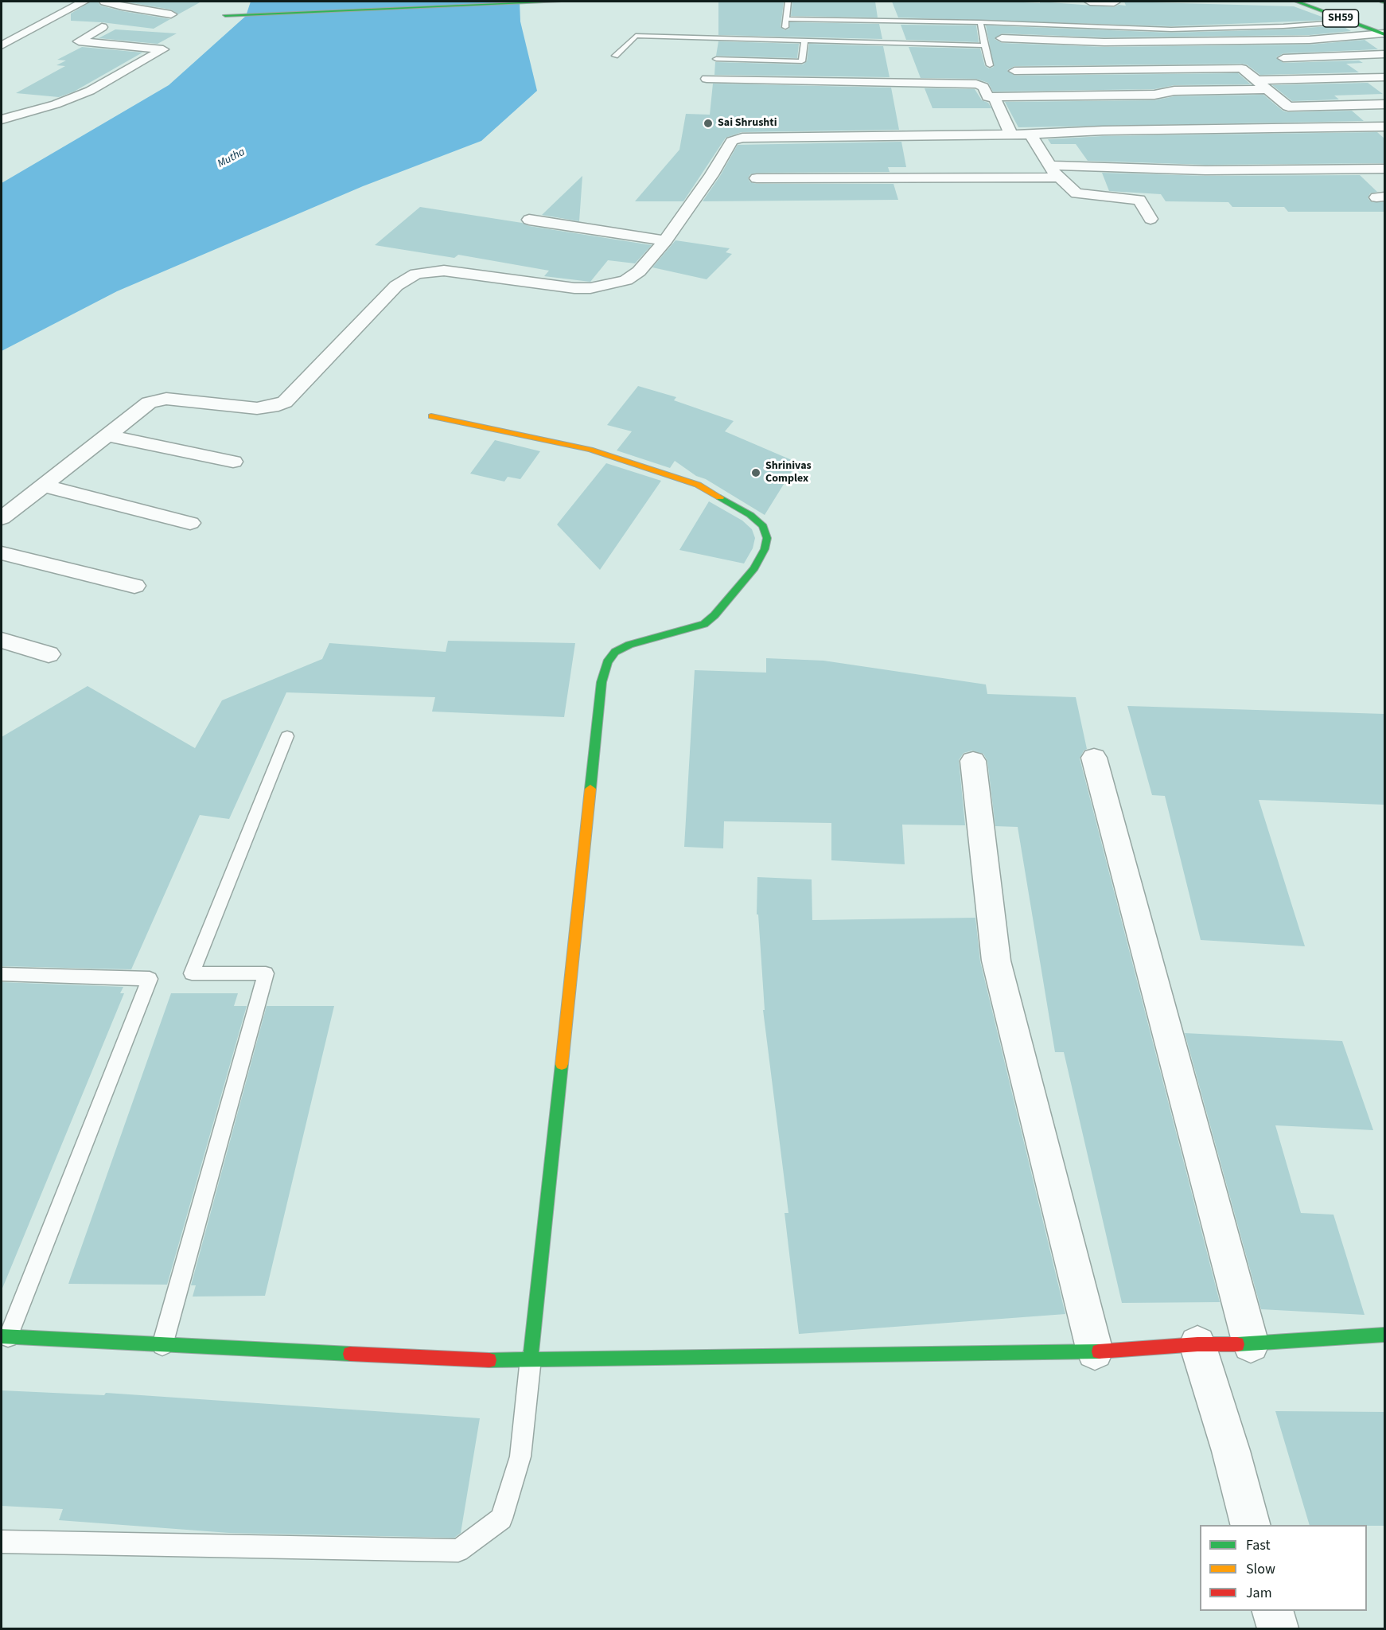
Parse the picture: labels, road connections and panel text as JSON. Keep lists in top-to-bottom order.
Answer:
{
  "streets": {
    "street": ["SH59"]
  },
  "water": ["Mutha"],
  "places": ["Sai Shrushti", "Shrinivas Complex"],
  "legend": ["Fast", "Slow", "Jam"]
}
